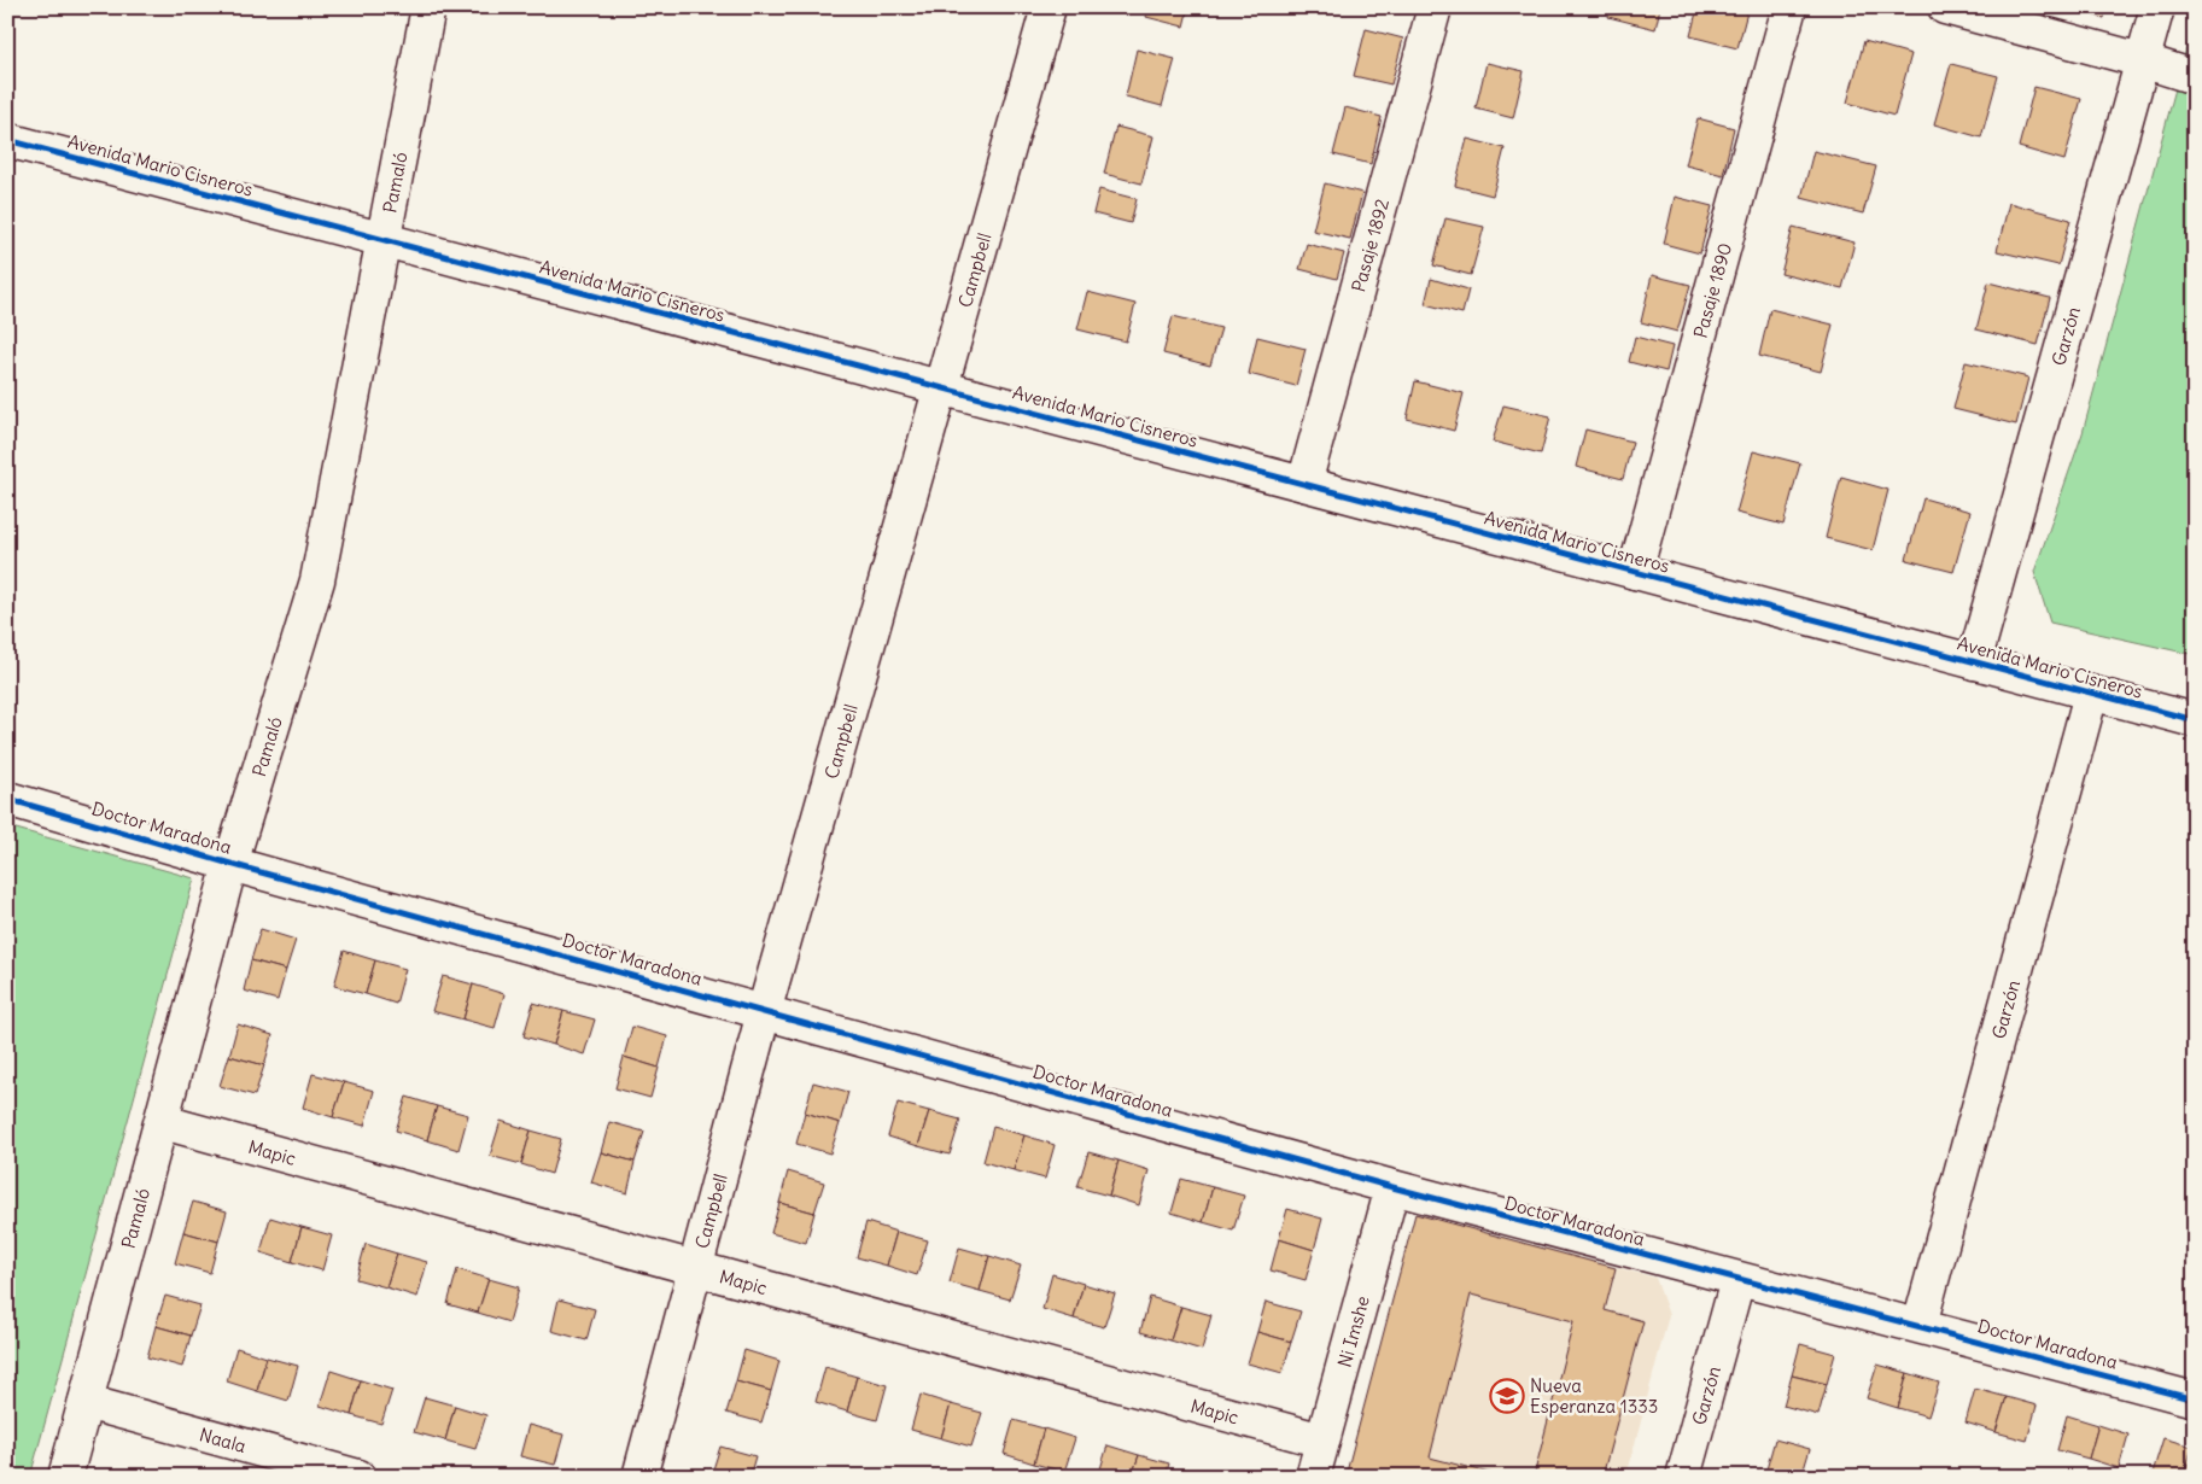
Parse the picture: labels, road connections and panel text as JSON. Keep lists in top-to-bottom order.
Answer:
{
  "streets": {
    "street": [
      "Avenida Mario Cisneros",
      "Pamaló",
      "Pasaje 1892",
      "Campbell",
      "Pasaje 1890",
      "Garzón",
      "Doctor Maradona",
      "Mapic",
      "Ni Imshe",
      "Naala"
    ]
  },
  "crossings": [
    ["Avenida Mario Cisneros", "Pamaló"],
    ["Avenida Mario Cisneros", "Pasaje 1892"],
    ["Avenida Mario Cisneros", "Campbell"],
    ["Avenida Mario Cisneros", "Pasaje 1890"],
    ["Avenida Mario Cisneros", "Garzón"],
    ["Pamaló", "Doctor Maradona"],
    ["Pamaló", "Mapic"],
    ["Pamaló", "Naala"],
    ["Campbell", "Doctor Maradona"],
    ["Campbell", "Mapic"],
    ["Garzón", "Doctor Maradona"],
    ["Doctor Maradona", "Ni Imshe"],
    ["Mapic", "Ni Imshe"]
  ],
  "places": {
    "school or university": ["Nueva Esperanza 1333"]
  }
}
